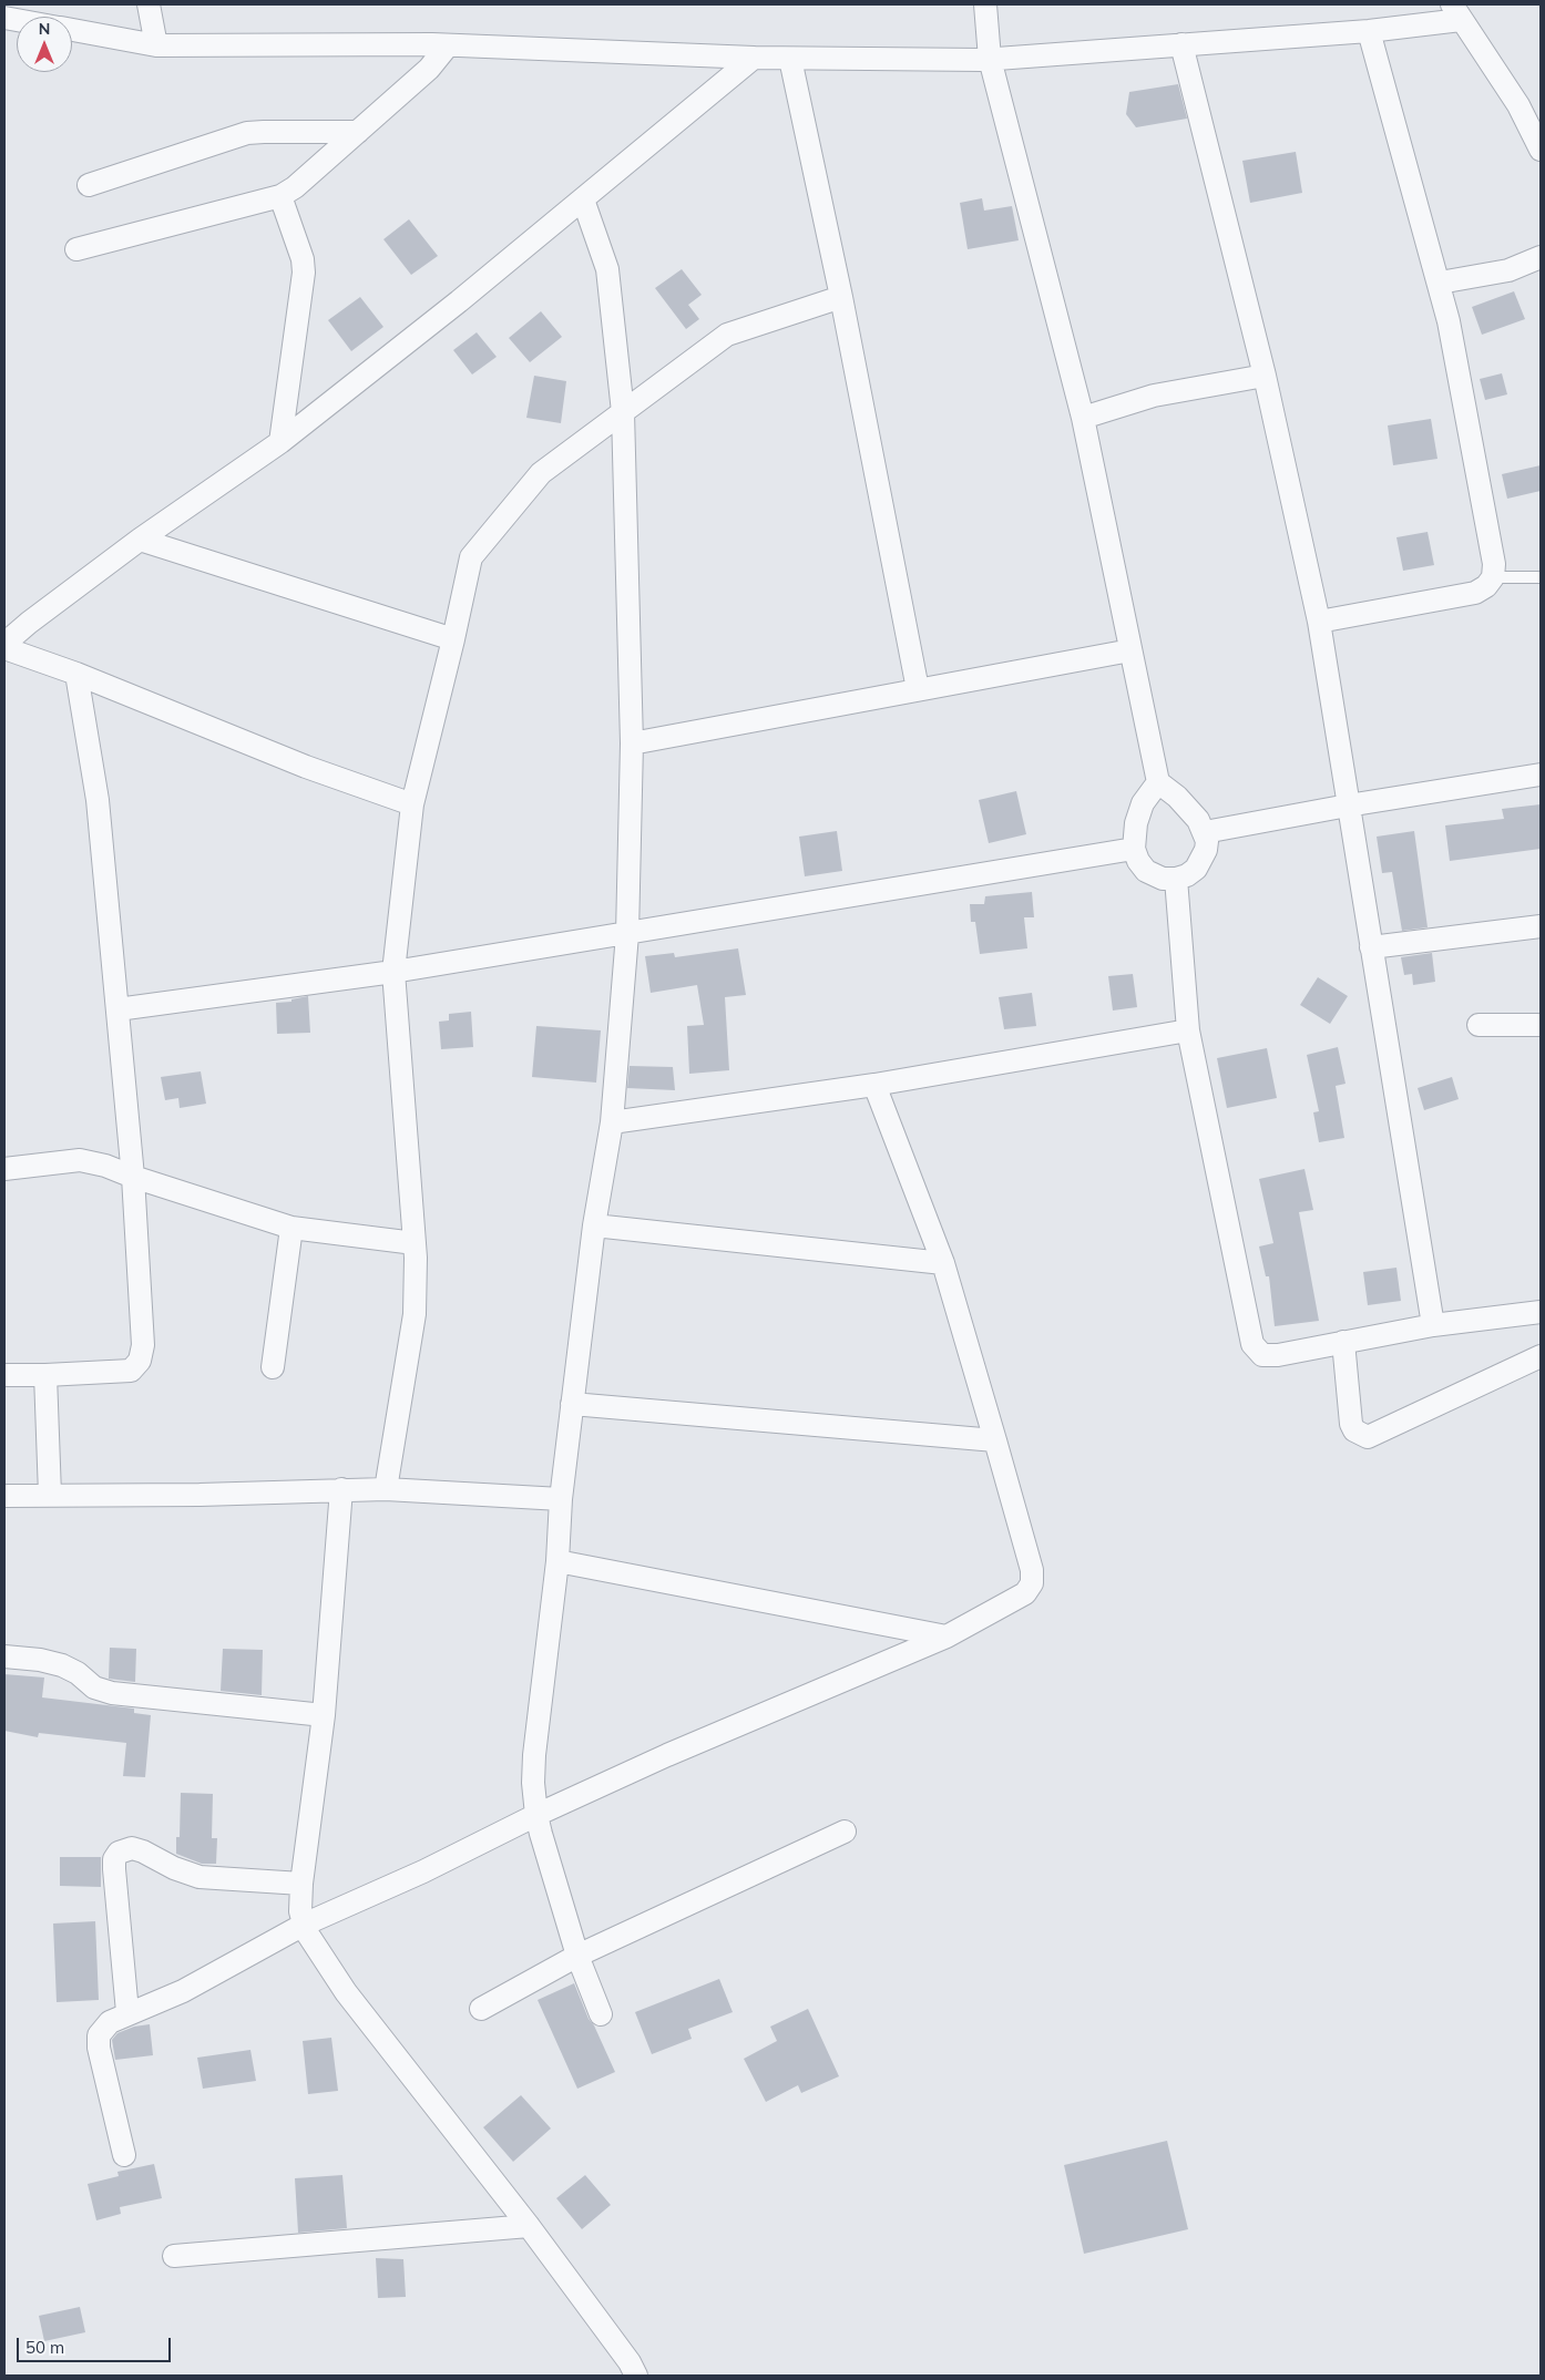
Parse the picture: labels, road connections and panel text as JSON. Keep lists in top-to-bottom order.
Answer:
{
  "scale_bar": "50 m",
  "north": "top"
}
